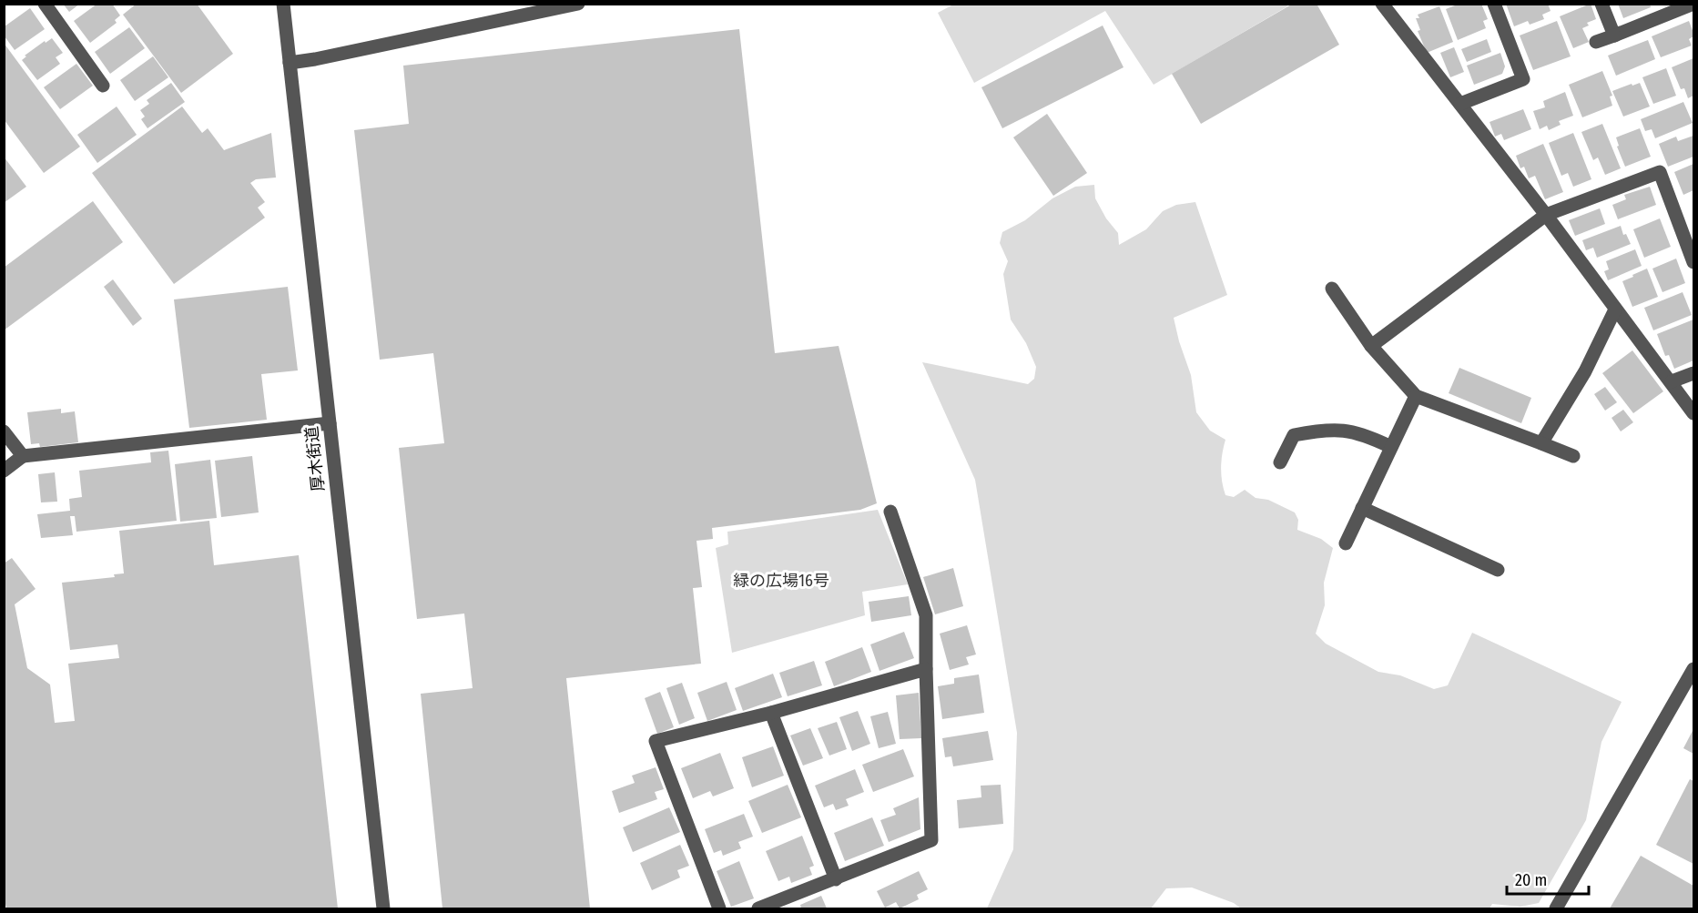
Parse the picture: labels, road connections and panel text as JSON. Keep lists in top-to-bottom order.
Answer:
{
  "streets": {
    "street": ["厚木街道"]
  },
  "parks": ["緑の広場16号"],
  "scale_bar": "20 m"
}
